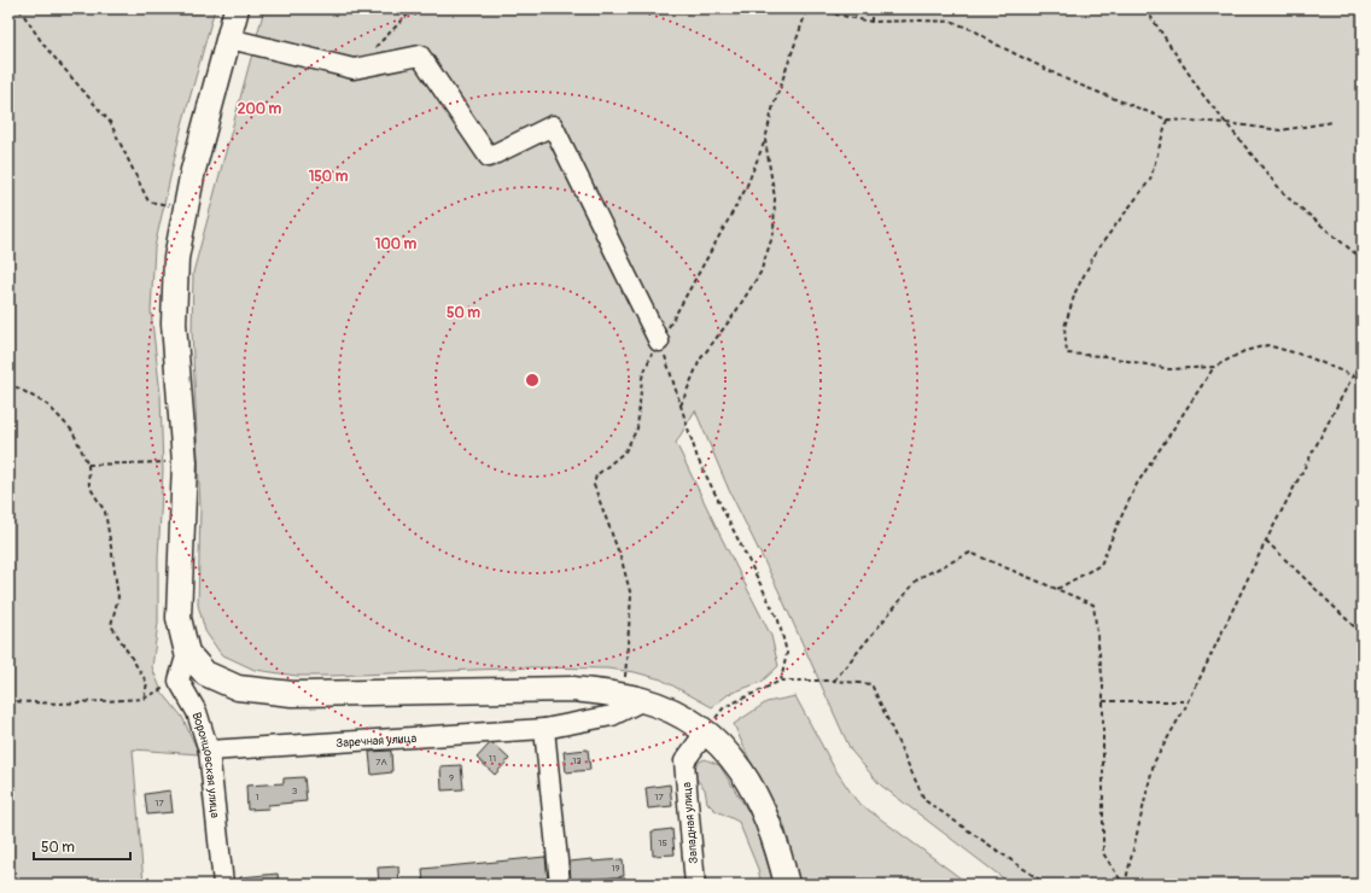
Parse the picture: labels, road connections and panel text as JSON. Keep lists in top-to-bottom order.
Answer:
{
  "streets": {
    "street": ["Заречная улица", "Воронцовская улица", "Западная улица"]
  },
  "crossings": [
    ["Заречная улица", "Воронцовская улица"]
  ],
  "house_numbers": [
    "11",
    "13",
    "7А",
    "9",
    "3",
    "1",
    "17",
    "17",
    "15",
    "19"
  ],
  "scale_bar": "50 m",
  "rings": [
    "200 m",
    "150 m",
    "100 m",
    "50 m"
  ]
}
